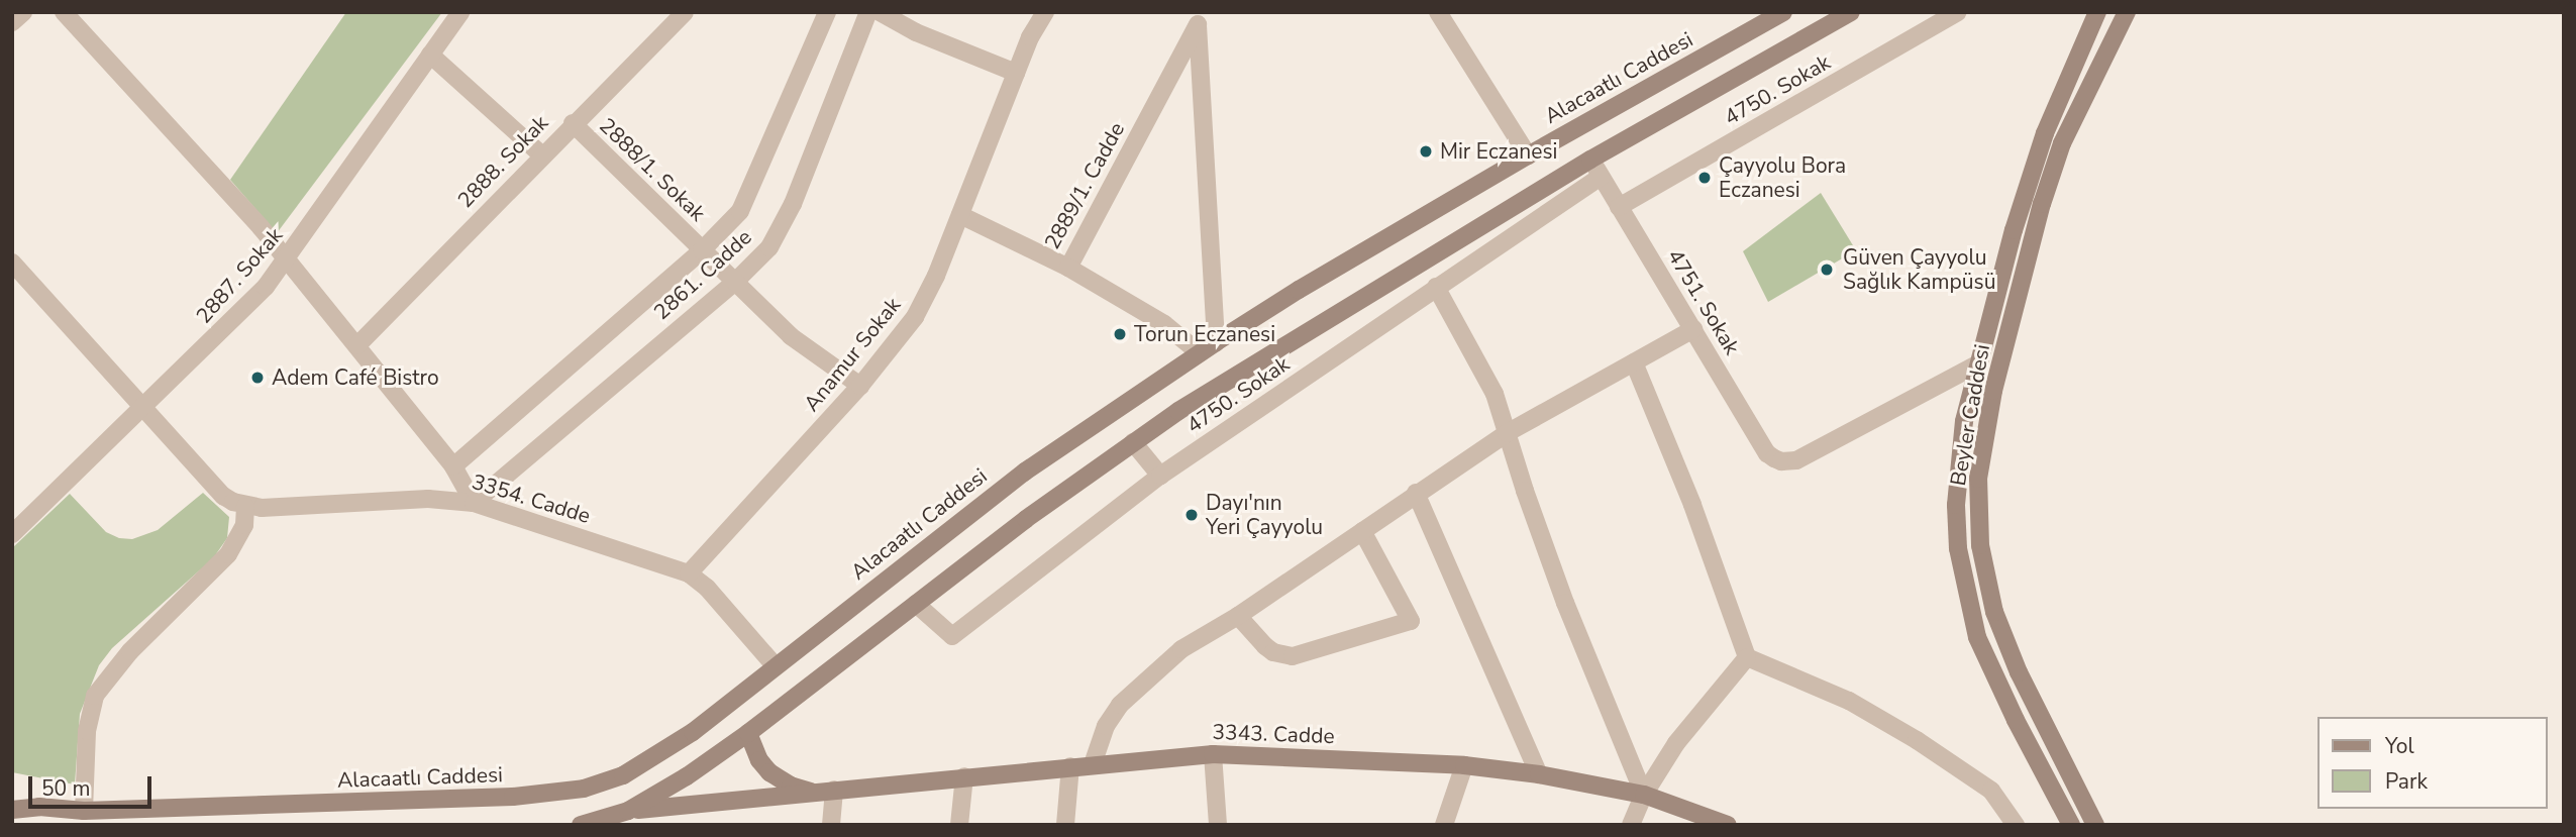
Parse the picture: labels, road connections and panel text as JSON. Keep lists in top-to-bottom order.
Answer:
{
  "streets": {
    "main road": ["Alacaatlı Caddesi", "Beyler Caddesi", "3343. Cadde"],
    "street": [
      "4750. Sokak",
      "2888. Sokak",
      "2888/1. Sokak",
      "2889/1. Cadde",
      "2861. Cadde",
      "2887. Sokak",
      "4751. Sokak",
      "Anamur Sokak",
      "3354. Cadde"
    ]
  },
  "crossings": [
    ["Alacaatlı Caddesi", "3354. Cadde"],
    ["4750. Sokak", "4751. Sokak"],
    ["2888. Sokak", "2888/1. Sokak"],
    ["2888/1. Sokak", "2861. Cadde"],
    ["2888/1. Sokak", "Anamur Sokak"],
    ["2889/1. Cadde", "Anamur Sokak"],
    ["2861. Cadde", "3354. Cadde"],
    ["4751. Sokak", "Beyler Caddesi"],
    ["Anamur Sokak", "3354. Cadde"]
  ],
  "places": [
    "Mir Eczanesi",
    "Çayyolu Bora Eczanesi",
    "Güven Çayyolu Sağlık Kampüsü",
    "Torun Eczanesi",
    "Adem Café Bistro",
    "Dayı'nın Yeri Çayyolu"
  ],
  "legend": ["Yol", "Park"],
  "scale_bar": "50 m"
}
